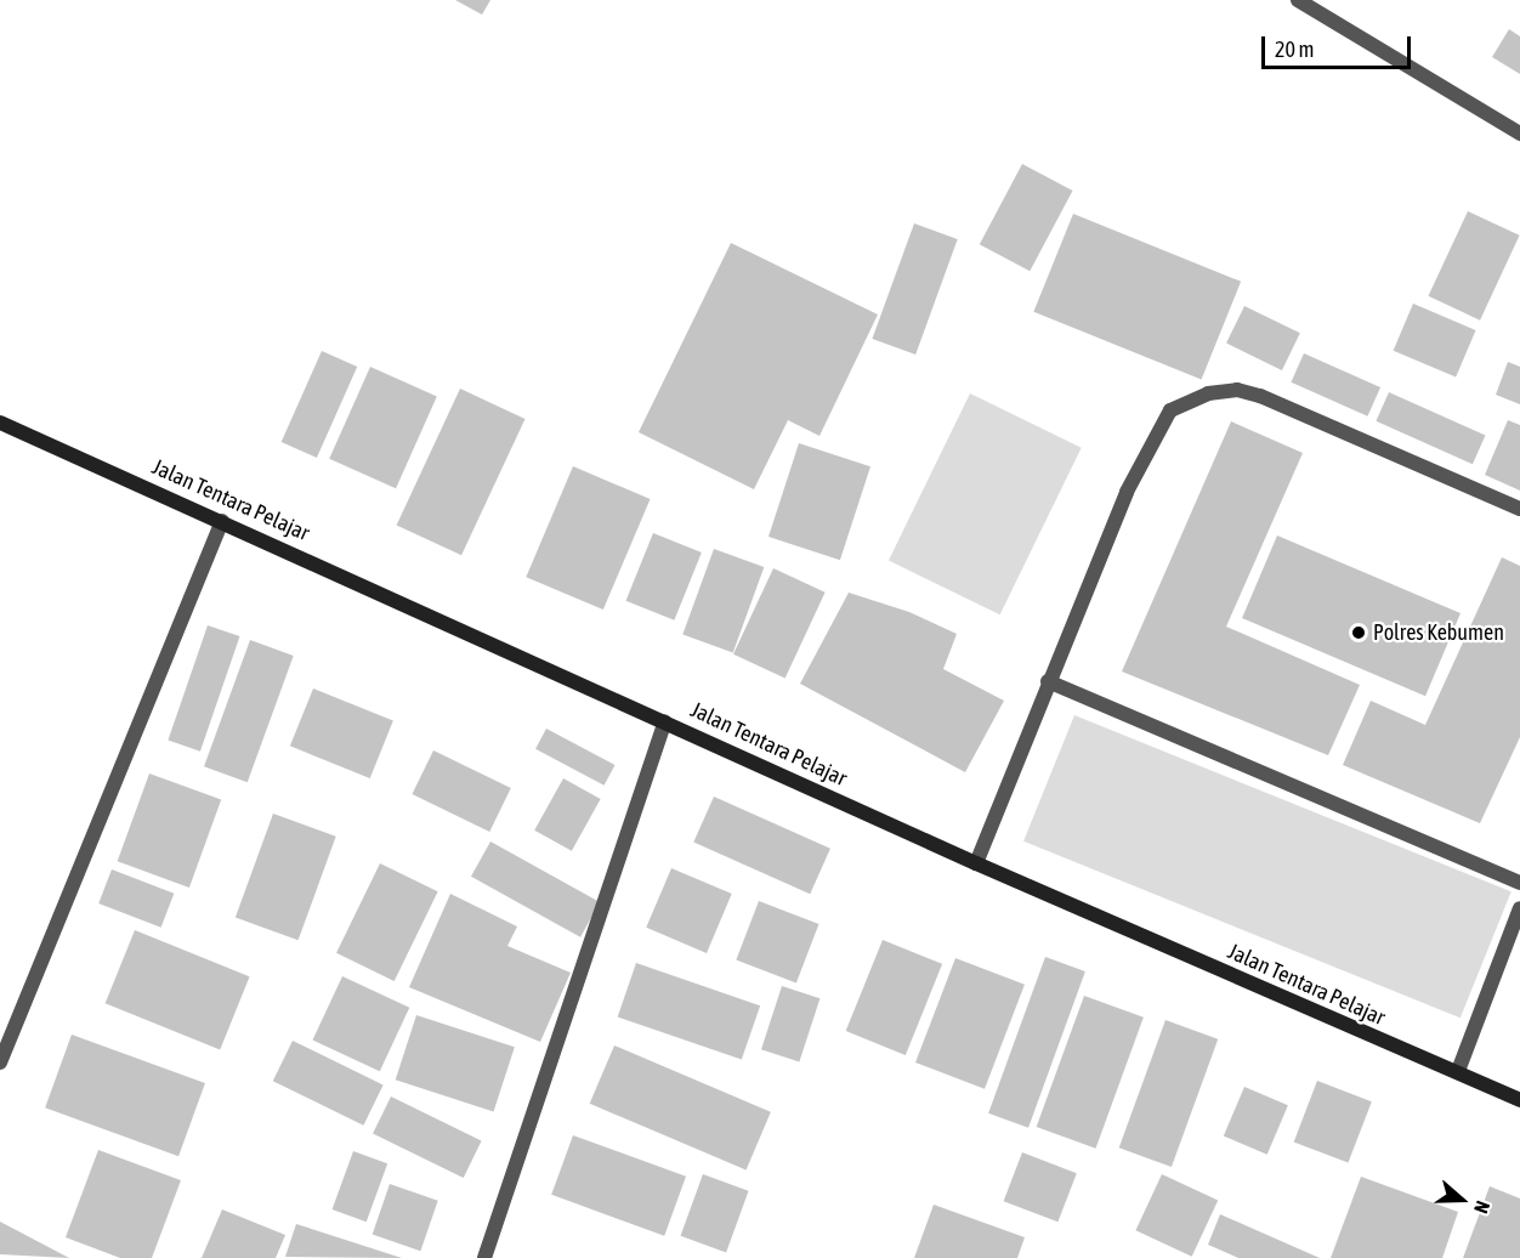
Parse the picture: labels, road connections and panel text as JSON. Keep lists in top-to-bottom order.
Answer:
{
  "streets": {
    "main road": ["Jalan Tentara Pelajar"]
  },
  "places": ["Polres Kebumen"],
  "scale_bar": "20 m",
  "north": "right"
}
